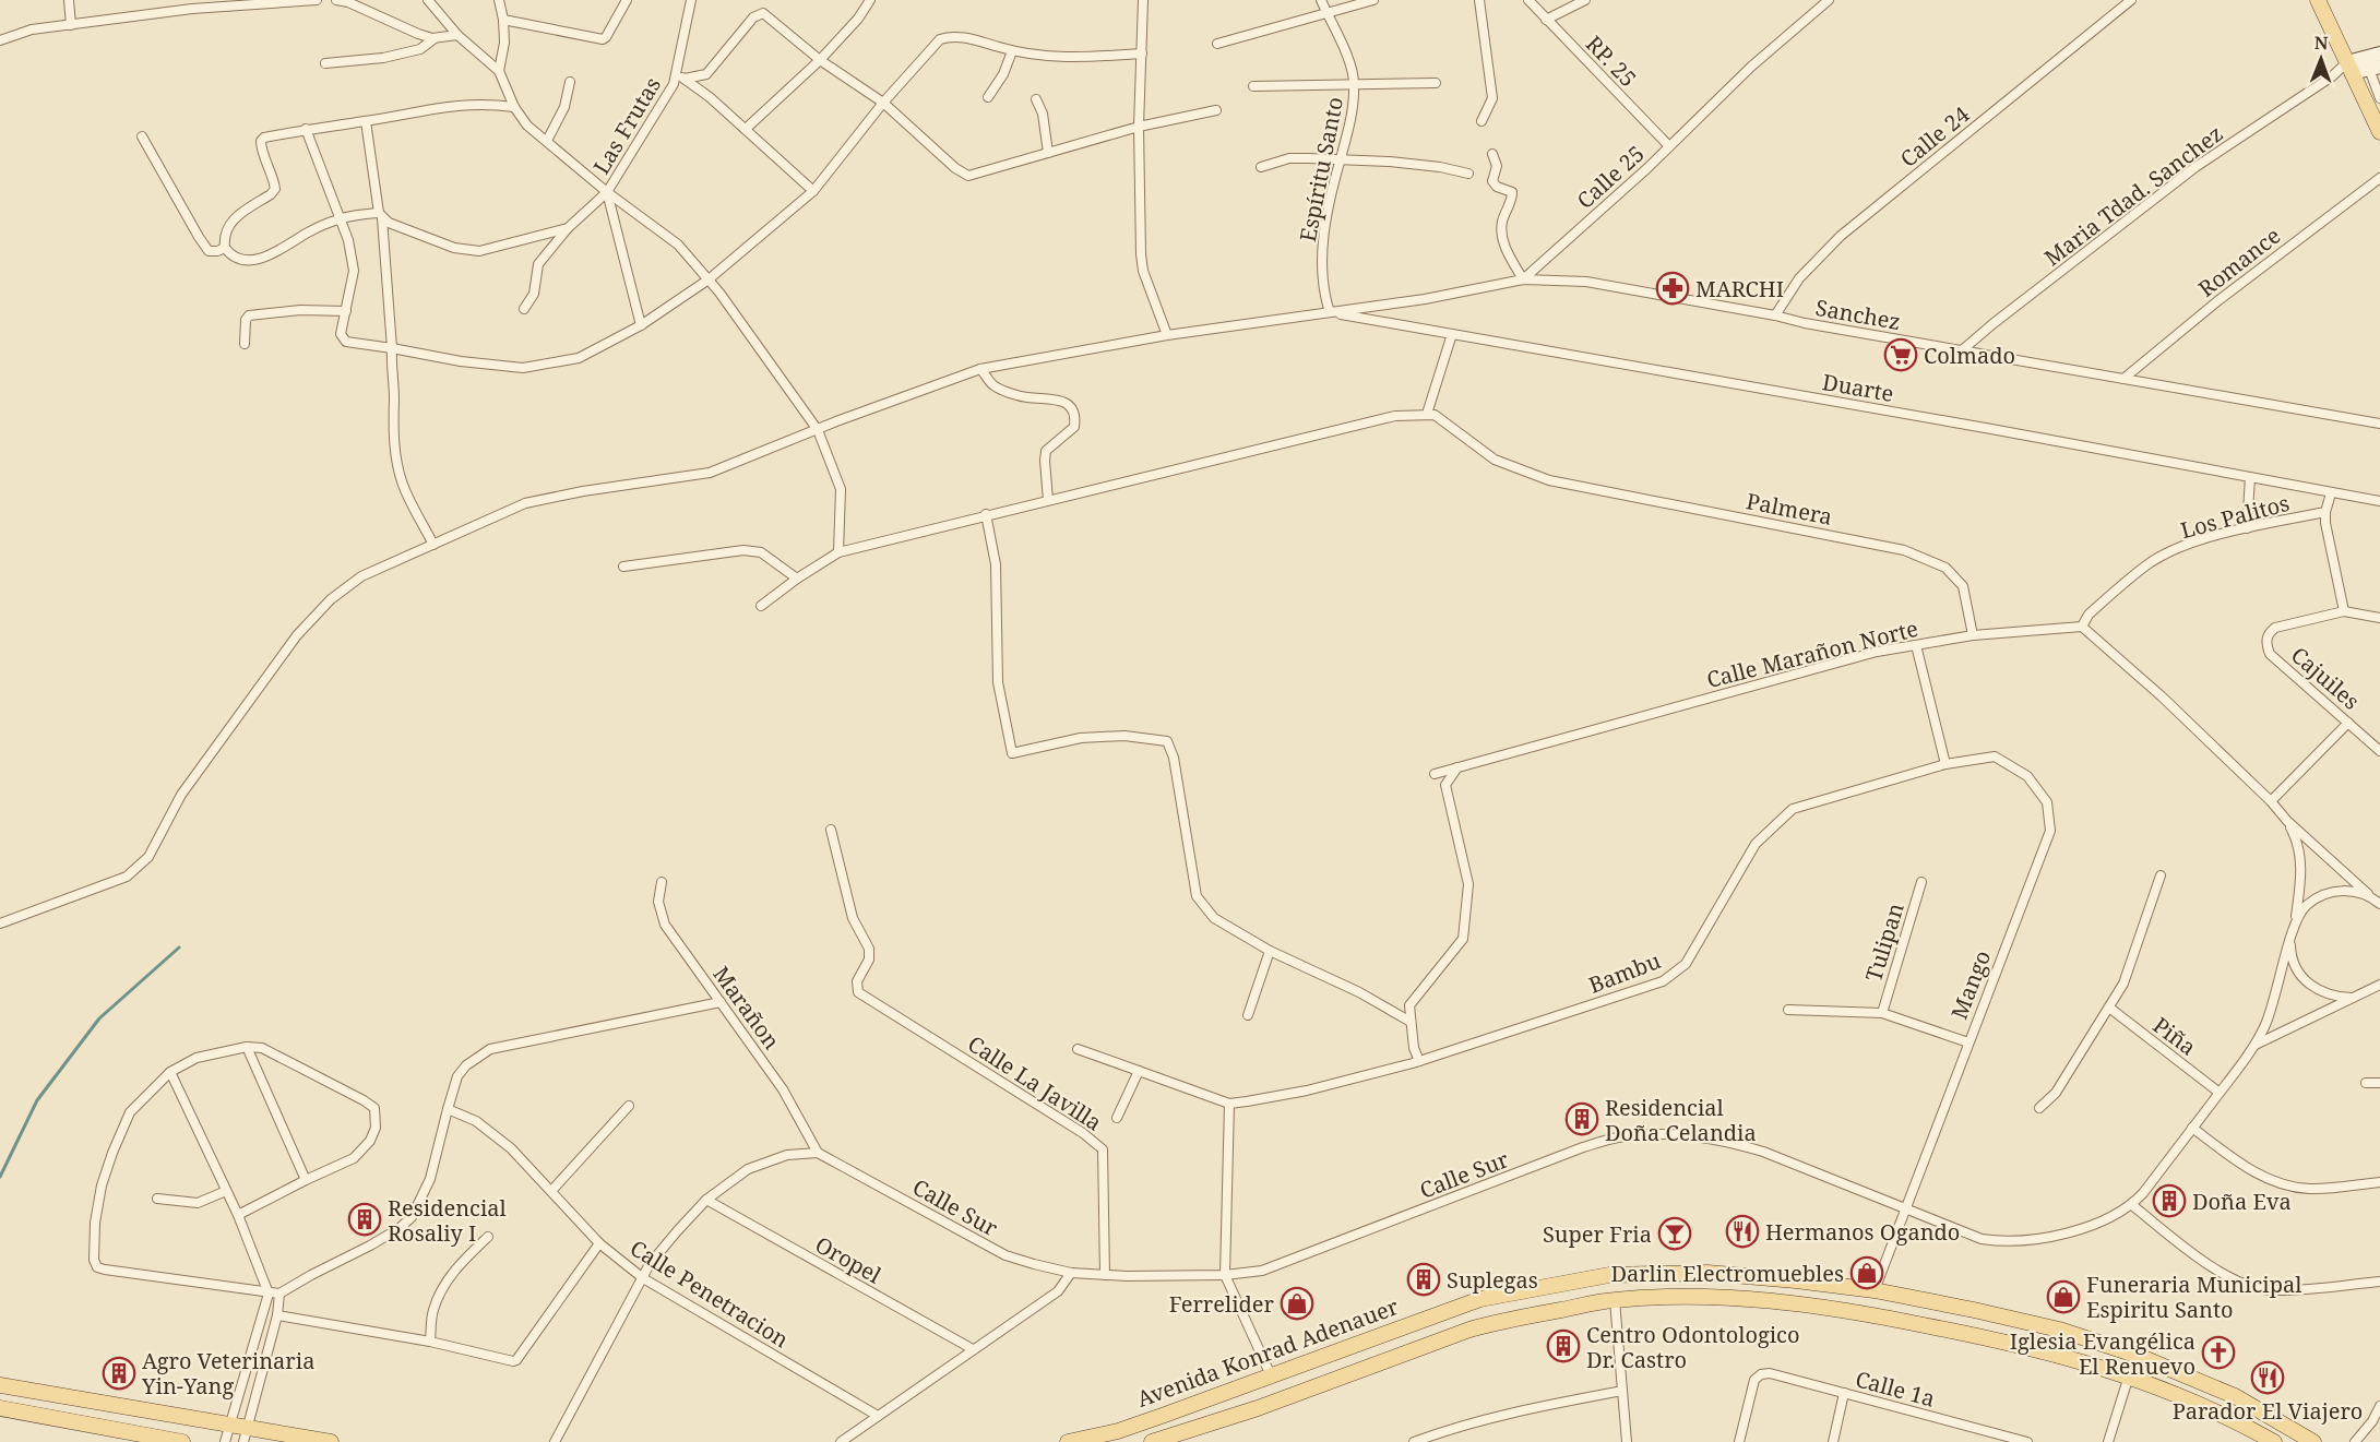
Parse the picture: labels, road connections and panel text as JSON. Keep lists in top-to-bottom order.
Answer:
{
  "streets": {
    "main road": ["Avenida Konrad Adenauer"],
    "street": [
      "RP. 25",
      "Las Frutas",
      "Calle 24",
      "Espíritu Santo",
      "Calle 25",
      "Maria Tdad. Sanchez",
      "Romance",
      "Sanchez",
      "Duarte",
      "Palmera",
      "Los Palitos",
      "Calle Marañon Norte",
      "Cajuiles",
      "Tulipan",
      "Bambu",
      "Mango",
      "Marañon",
      "Piña",
      "Calle La Javilla",
      "Calle Sur",
      "Oropel",
      "Calle Penetracion",
      "Calle 1a"
    ]
  },
  "crossings": [
    ["RP. 25", "Calle 25"],
    ["Calle 24", "Sanchez"],
    ["Espíritu Santo", "Sanchez"],
    ["Espíritu Santo", "Duarte"],
    ["Calle 25", "Sanchez"],
    ["Maria Tdad. Sanchez", "Sanchez"],
    ["Romance", "Sanchez"],
    ["Sanchez", "Duarte"],
    ["Palmera", "Calle Marañon Norte"],
    ["Los Palitos", "Calle Marañon Norte"],
    ["Bambu", "Mango"],
    ["Mango", "Calle Sur"],
    ["Mango", "Avenida Konrad Adenauer"],
    ["Marañon", "Calle Sur"],
    ["Calle La Javilla", "Calle Sur"]
  ],
  "places": {
    "pharmacy": ["MARCHI"],
    "supermarket": ["Colmado"],
    "building": [
      "Residencial Doña Celandia",
      "Doña Eva",
      "Residencial Rosaliy I",
      "Suplegas",
      "Centro Odontologico Dr. Castro",
      "Agro Veterinaria Yin-Yang"
    ],
    "restaurant": ["Hermanos Ogando", "Parador El Viajero"],
    "bar": ["Super Fria"],
    "shop": ["Darlin Electromuebles", "Funeraria Municipal Espiritu Santo", "Ferrelider"],
    "church": ["Iglesia Evangélica El Renuevo"]
  },
  "north": "top"
}
